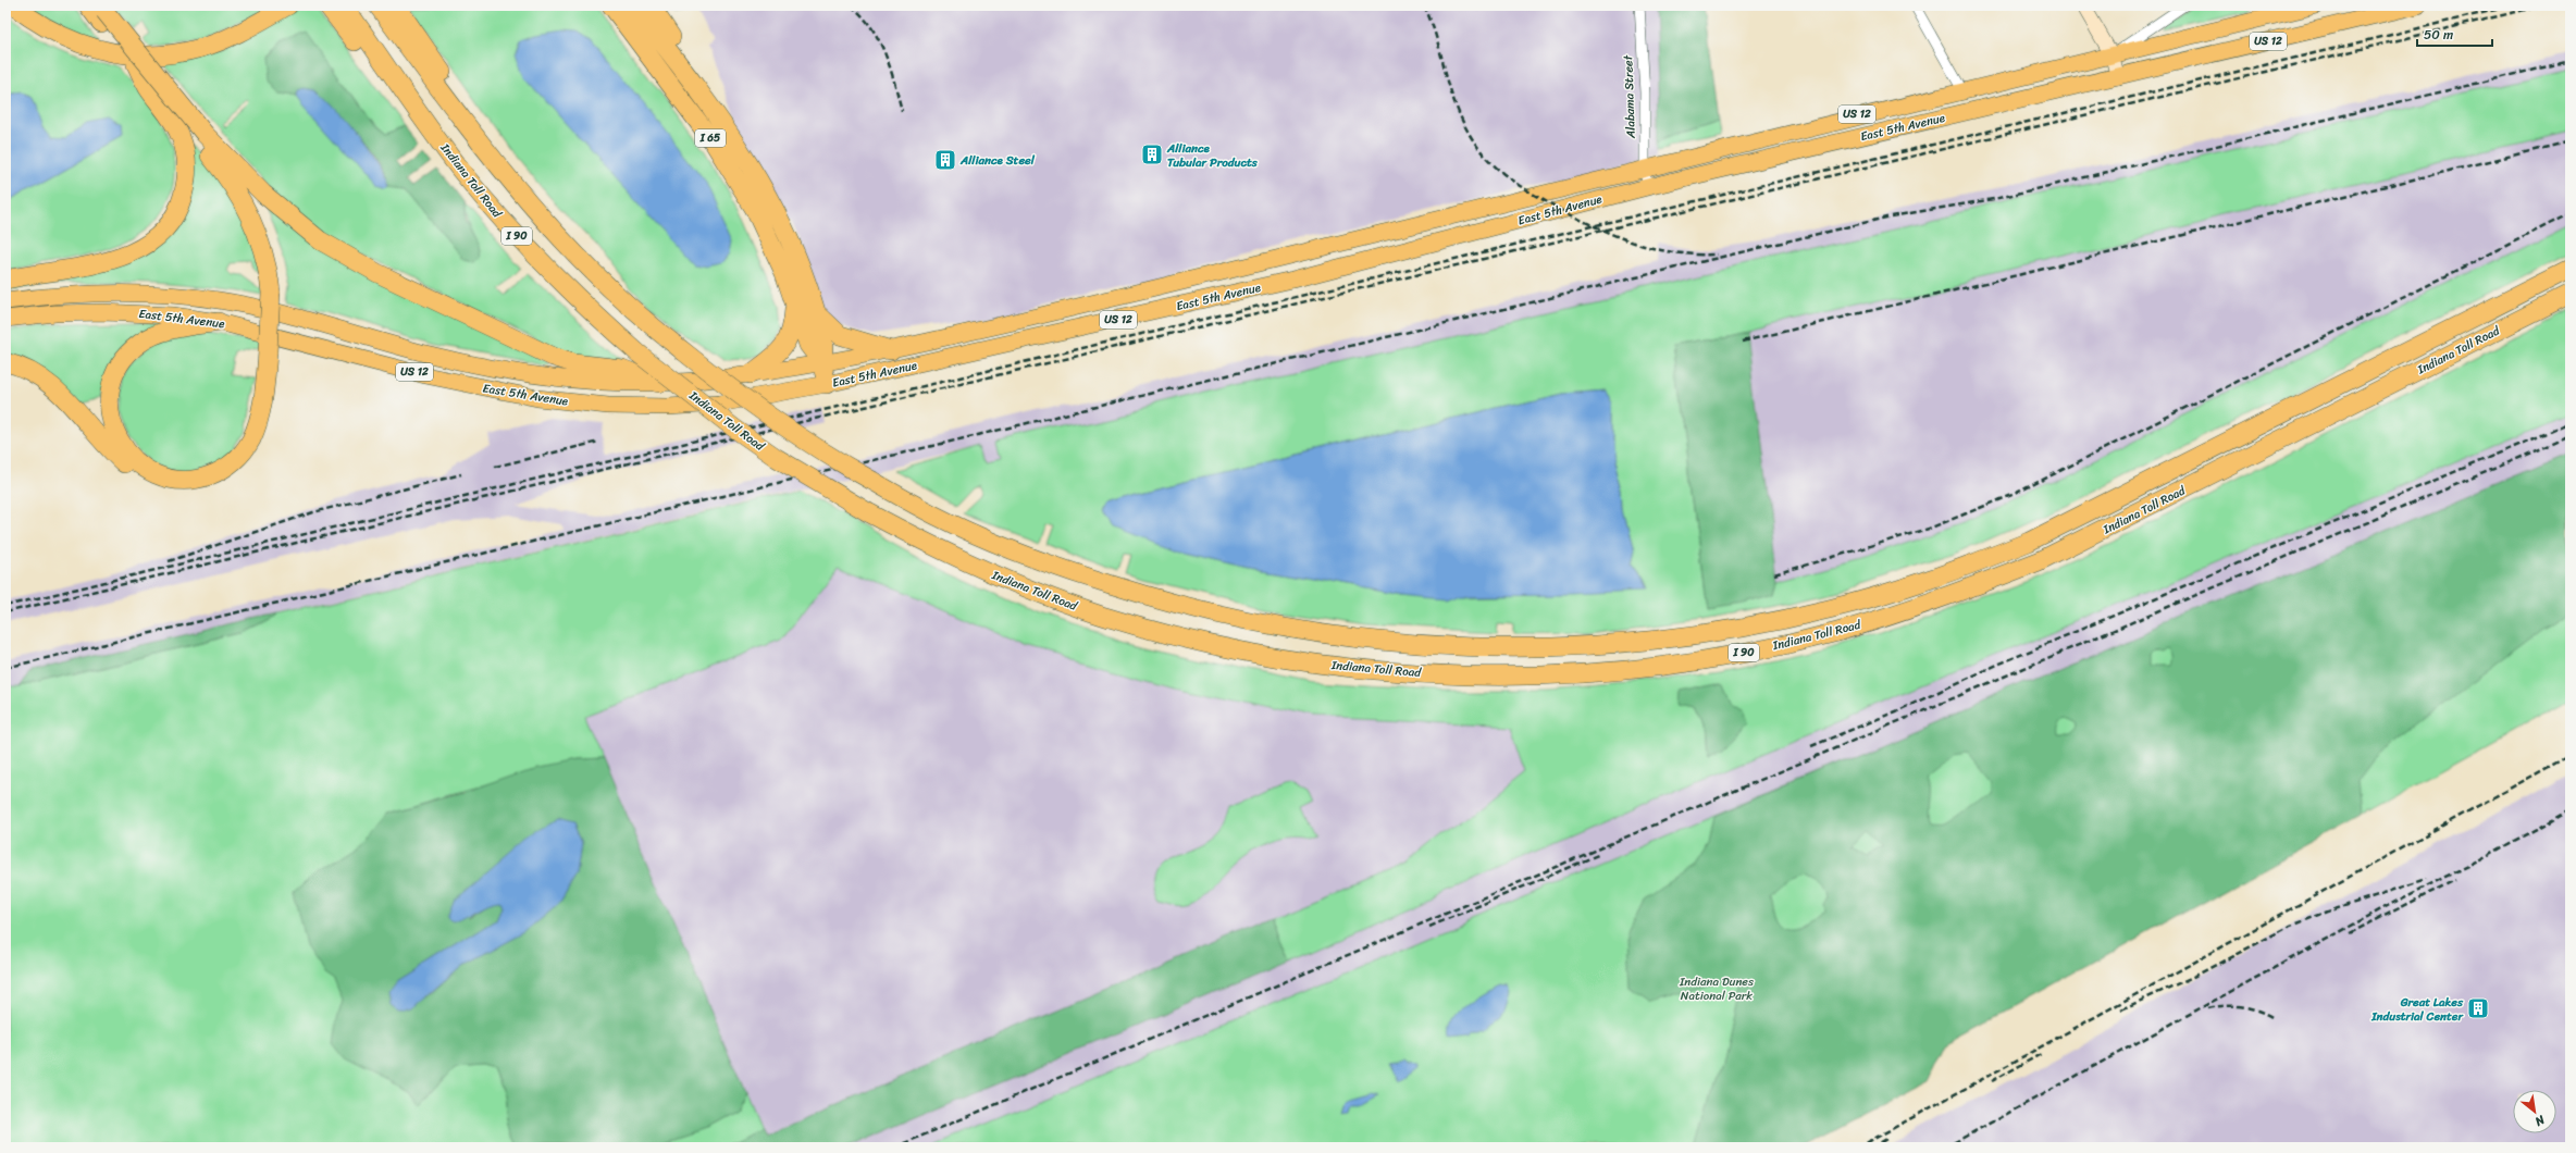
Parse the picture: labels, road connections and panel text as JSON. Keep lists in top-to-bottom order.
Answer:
{
  "streets": {
    "highway": ["I 65", "Indiana Toll Road", "I 90"],
    "main road": ["US 12", "East 5th Avenue"],
    "street": ["Alabama Street"]
  },
  "crossings": [
    ["Alabama Street", "East 5th Avenue"],
    ["East 5th Avenue", "I 65"]
  ],
  "parks": ["Indiana Dunes National Park"],
  "places": {
    "building": ["Alliance Tubular Products", "Alliance Steel", "Great Lakes Industrial Center"]
  },
  "scale_bar": "50 m",
  "north": "bottom right"
}
